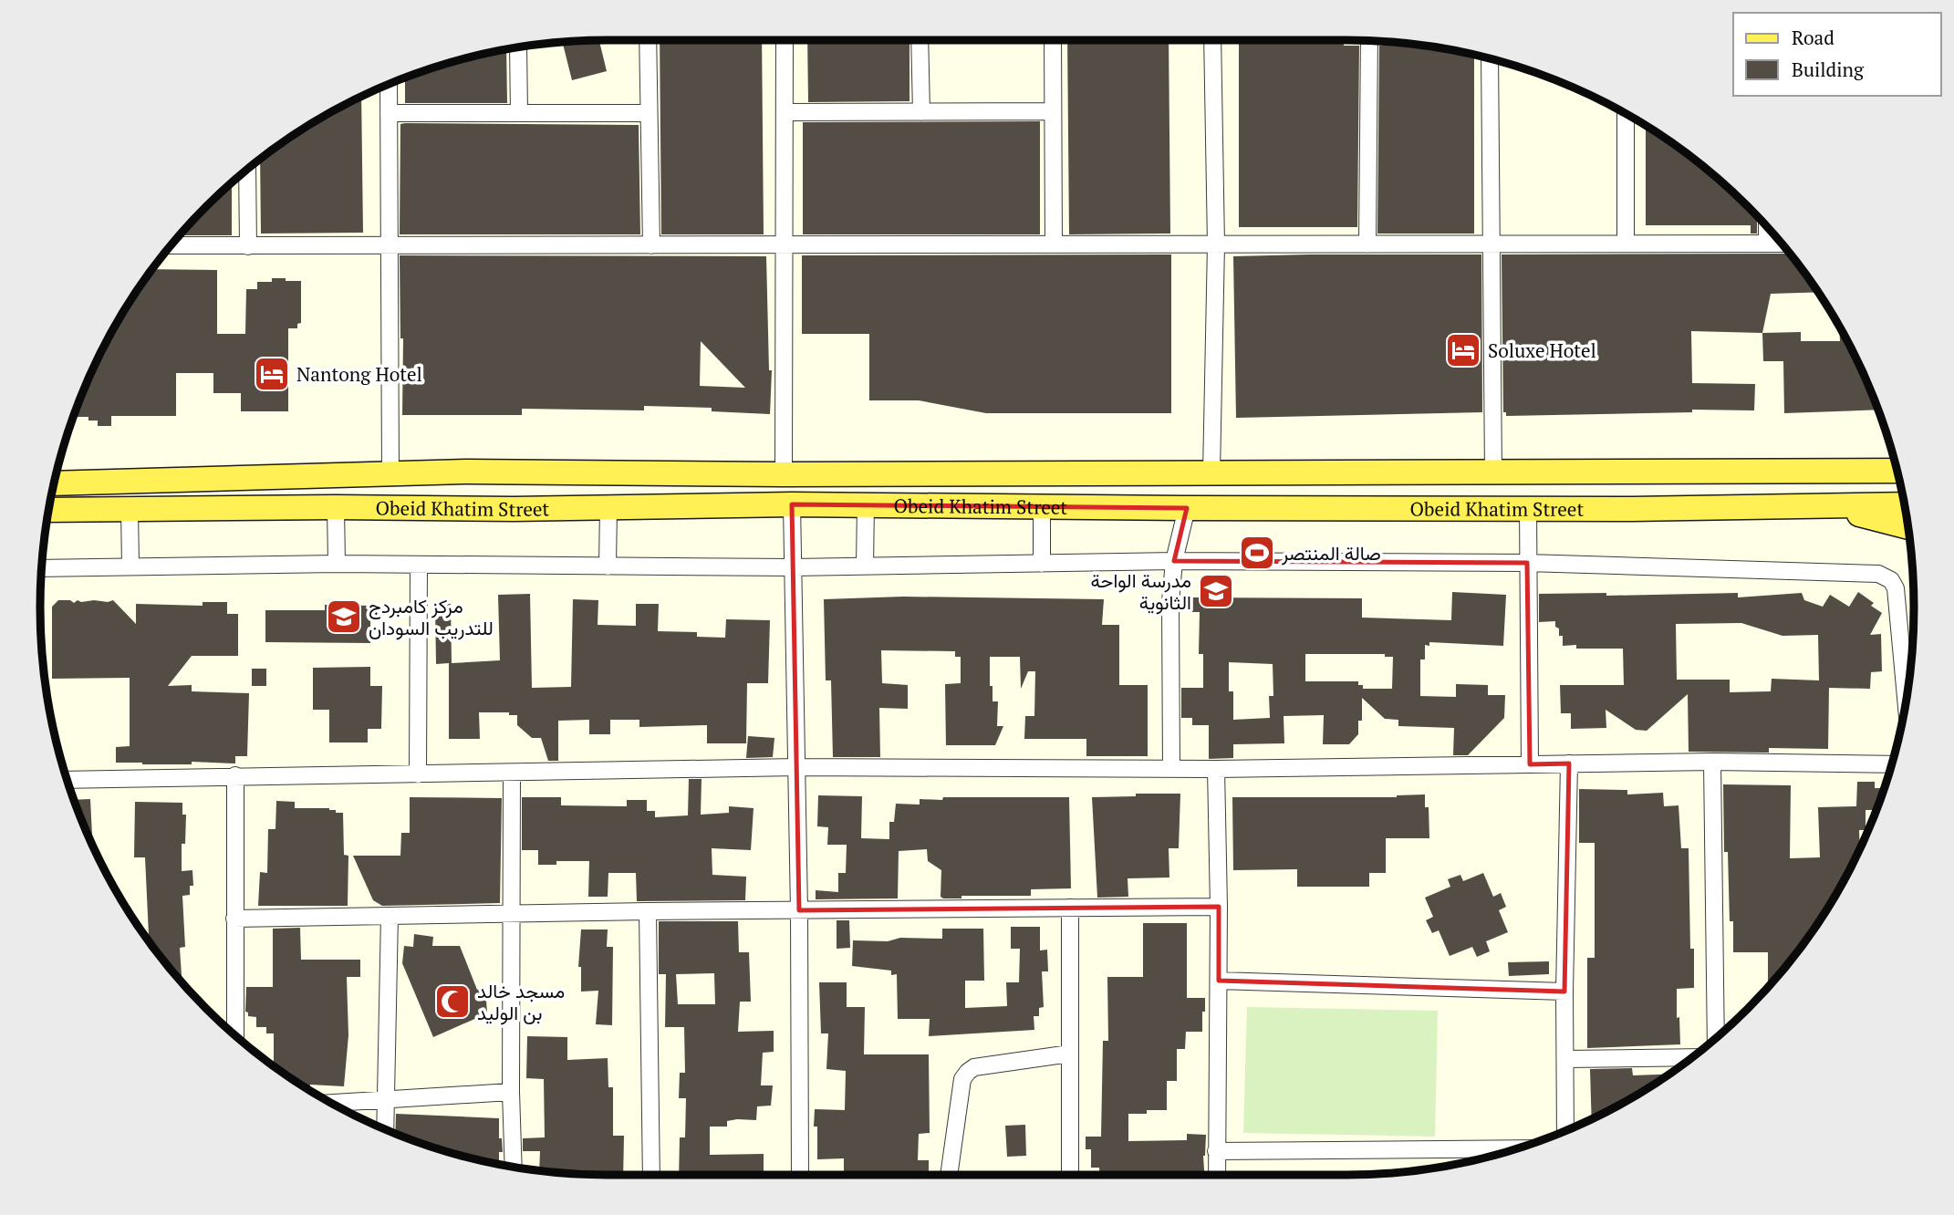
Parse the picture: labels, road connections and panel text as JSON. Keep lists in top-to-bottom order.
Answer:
{
  "streets": {
    "main road": ["Obeid Khatim Street"]
  },
  "places": {
    "hotel": ["Soluxe Hotel", "Nantong Hotel"],
    "sports": ["صالة المنتصر"],
    "school or university": ["مدرسة الواحة الثانوية", "مركز كامبردج للتدريب السودان"],
    "mosque": ["مسجد خالد بن الوليد"]
  },
  "legend": ["Road", "Building"]
}
